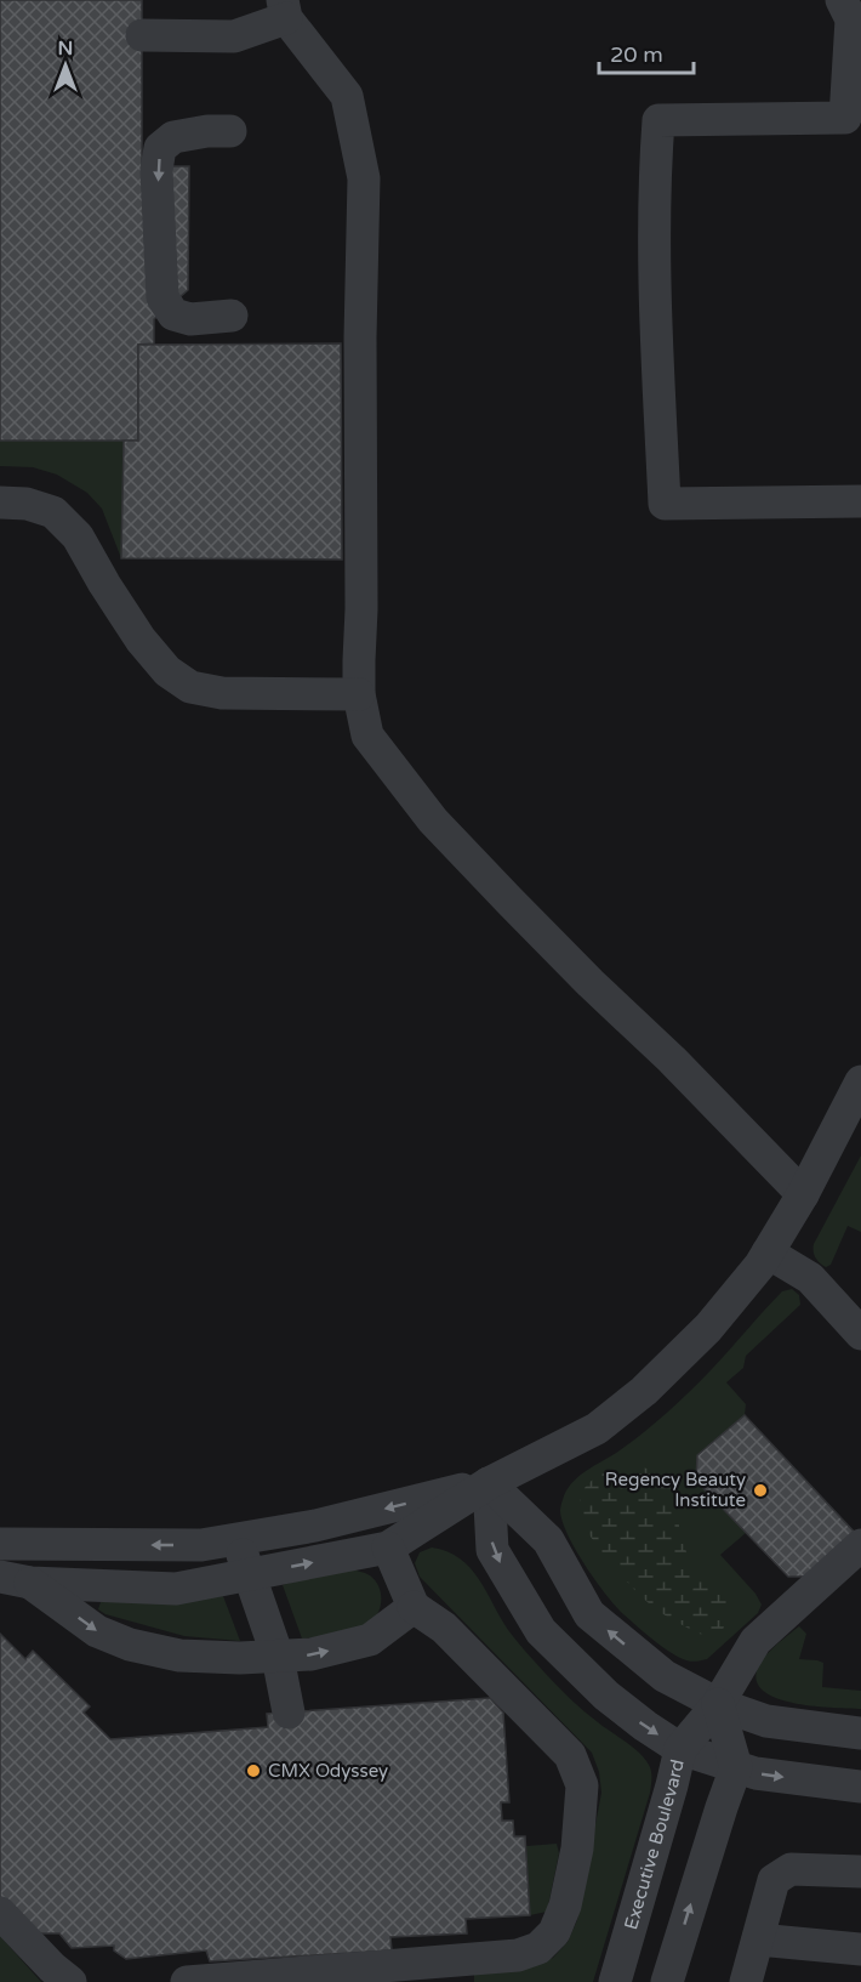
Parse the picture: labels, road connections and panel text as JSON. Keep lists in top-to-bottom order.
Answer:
{
  "streets": {
    "street": ["Executive Boulevard"]
  },
  "places": ["Regency Beauty Institute", "CMX Odyssey"],
  "scale_bar": "20 m",
  "north": "top"
}
